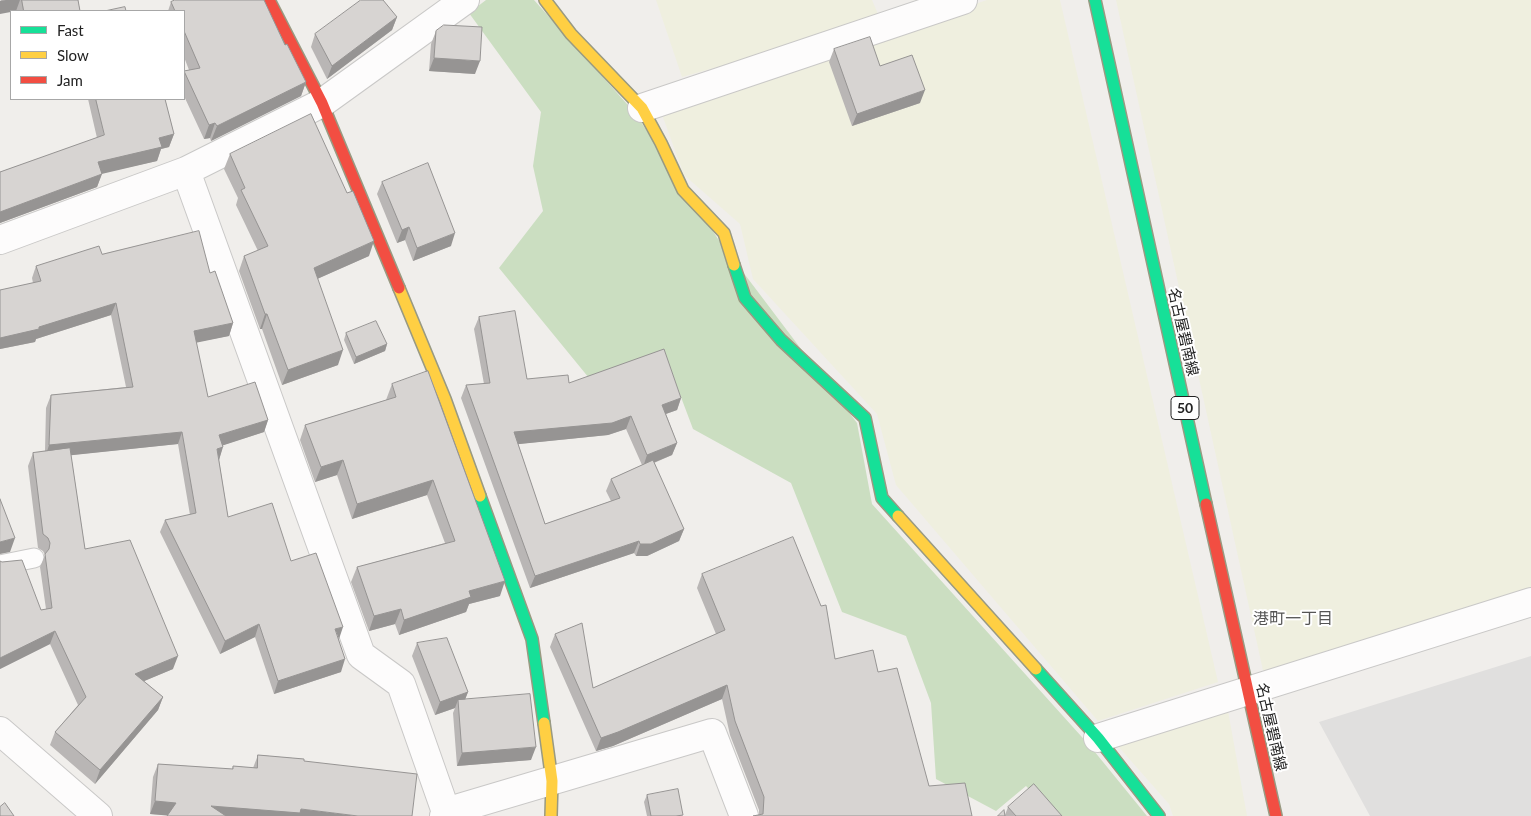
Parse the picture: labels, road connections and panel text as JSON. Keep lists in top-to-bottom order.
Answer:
{
  "streets": {
    "street": ["名古屋碧南線", "50"]
  },
  "districts": ["港町一丁目"],
  "legend": ["Fast", "Slow", "Jam"]
}
